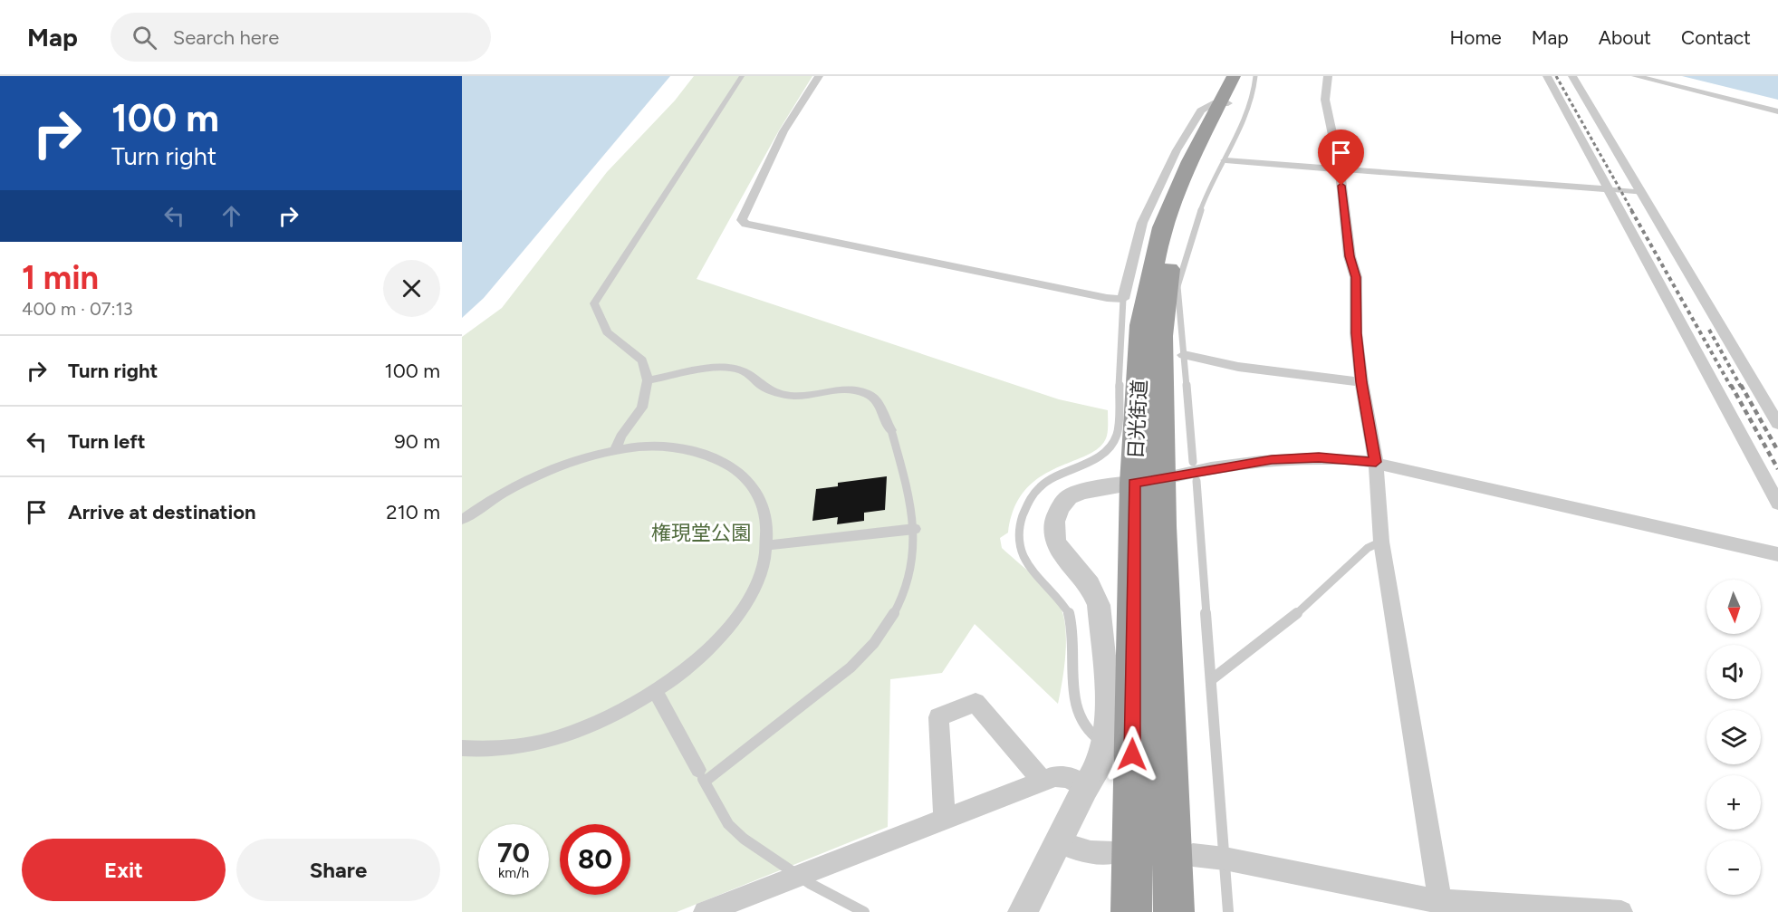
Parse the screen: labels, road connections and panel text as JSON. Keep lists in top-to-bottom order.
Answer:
{
  "streets": {
    "highway": ["日光街道"]
  },
  "parks": ["権現堂公園"],
  "north": "bottom",
  "page": {
    "header": "Map",
    "search": "Search here",
    "nav": [
      "Home",
      "Map",
      "About",
      "Contact"
    ],
    "turn": ["100 m", "Turn right"],
    "heading": ["1 min", "400 m · 07:13"],
    "list": [
      {
        "name": "Turn right",
        "value": "100 m"
      },
      {
        "name": "Turn left",
        "value": "90 m"
      },
      {
        "name": "Arrive at destination",
        "value": "210 m"
      }
    ],
    "map_buttons": ["+", "−"],
    "speed": "70 km/h",
    "limit": "80",
    "buttons": ["Exit", "Share"]
  }
}
